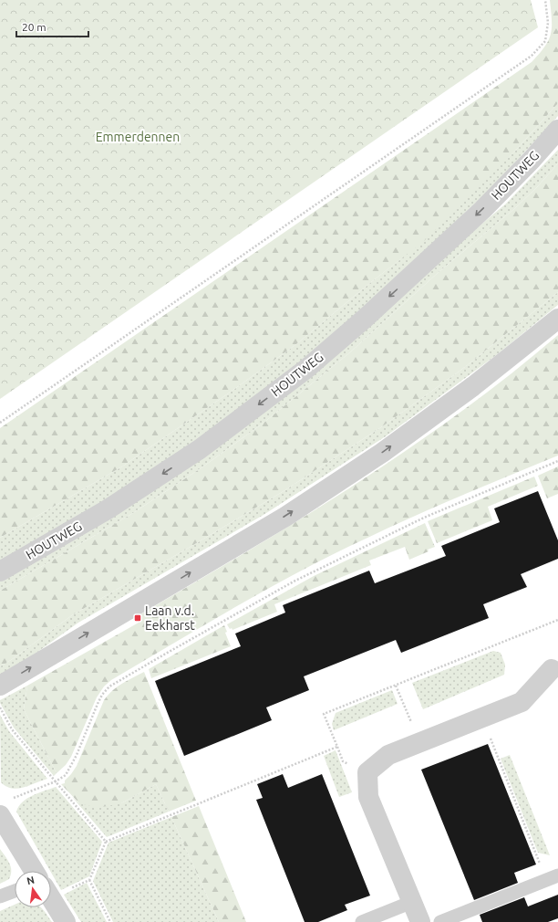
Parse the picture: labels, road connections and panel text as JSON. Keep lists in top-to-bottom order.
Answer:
{
  "streets": {
    "street": ["HOUTWEG"]
  },
  "parks": ["Emmerdennen"],
  "places": {
    "transit": ["Laan v.d. Eekharst"]
  },
  "scale_bar": "20 m",
  "north": "top"
}
